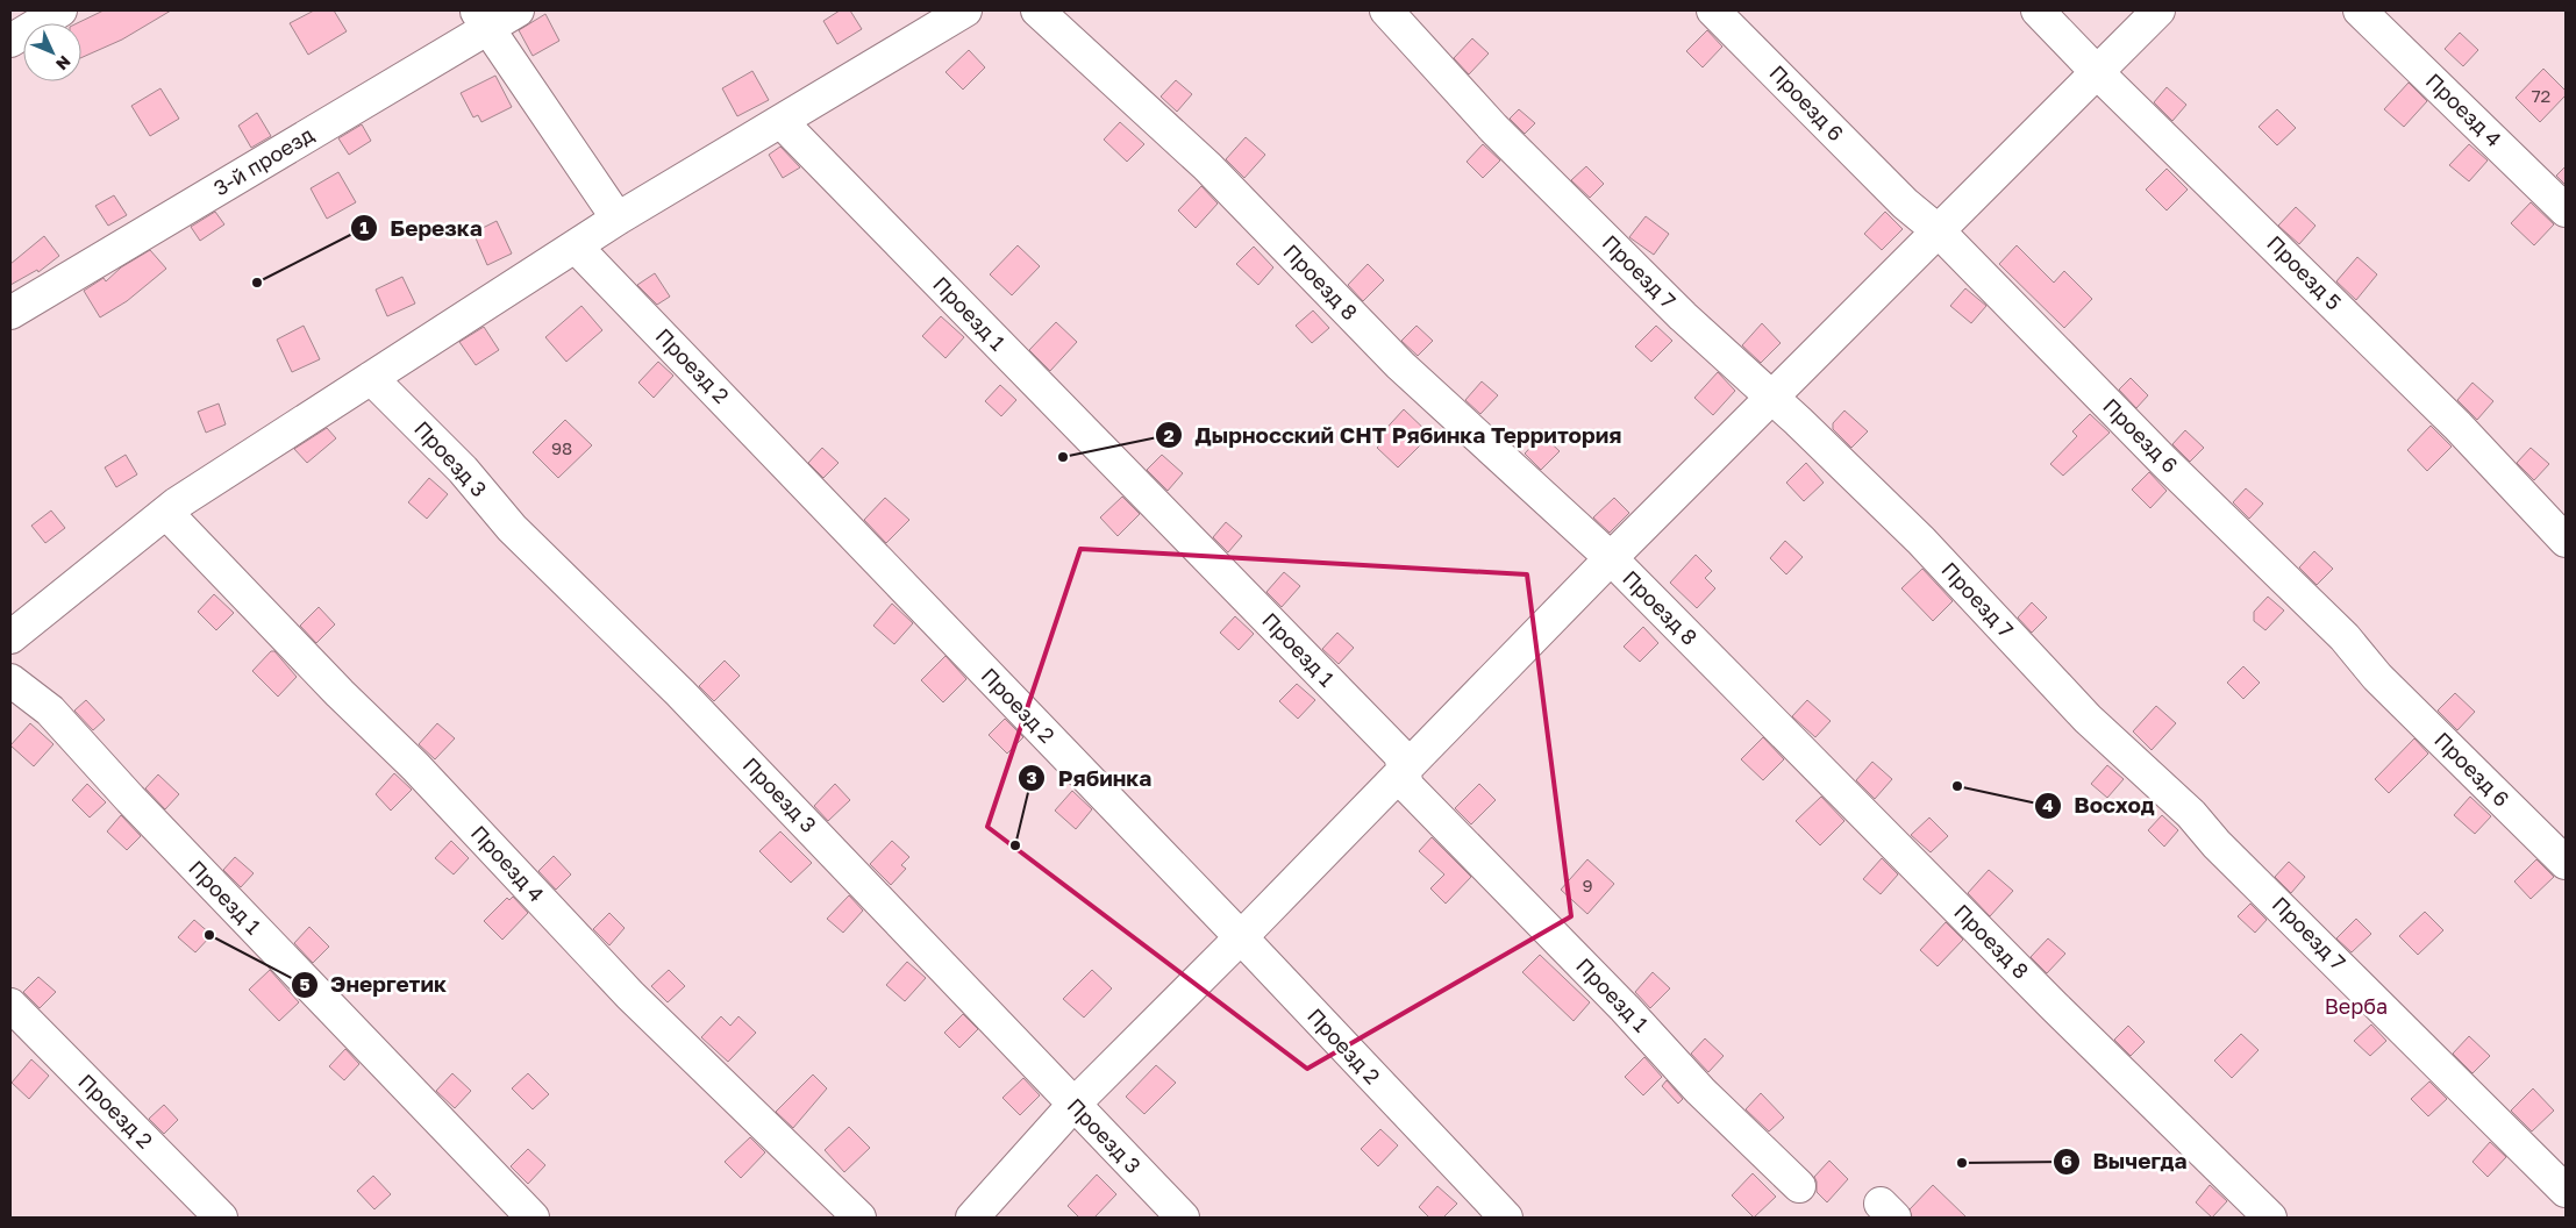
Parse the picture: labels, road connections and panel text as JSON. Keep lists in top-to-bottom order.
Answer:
{
  "streets": {
    "street": [
      "Проезд 6",
      "Проезд 4",
      "3-й проезд",
      "Проезд 7",
      "Проезд 5",
      "Проезд 8",
      "Проезд 1",
      "Проезд 2",
      "Проезд 3"
    ]
  },
  "parks": ["Верба"],
  "places": [
    "Березка",
    "Дырносский СНТ Рябинка Территория",
    "Восход",
    "Рябинка",
    "Энергетик",
    "Вычегда"
  ],
  "house_numbers": ["72", "98", "9"],
  "north": "bottom right"
}
